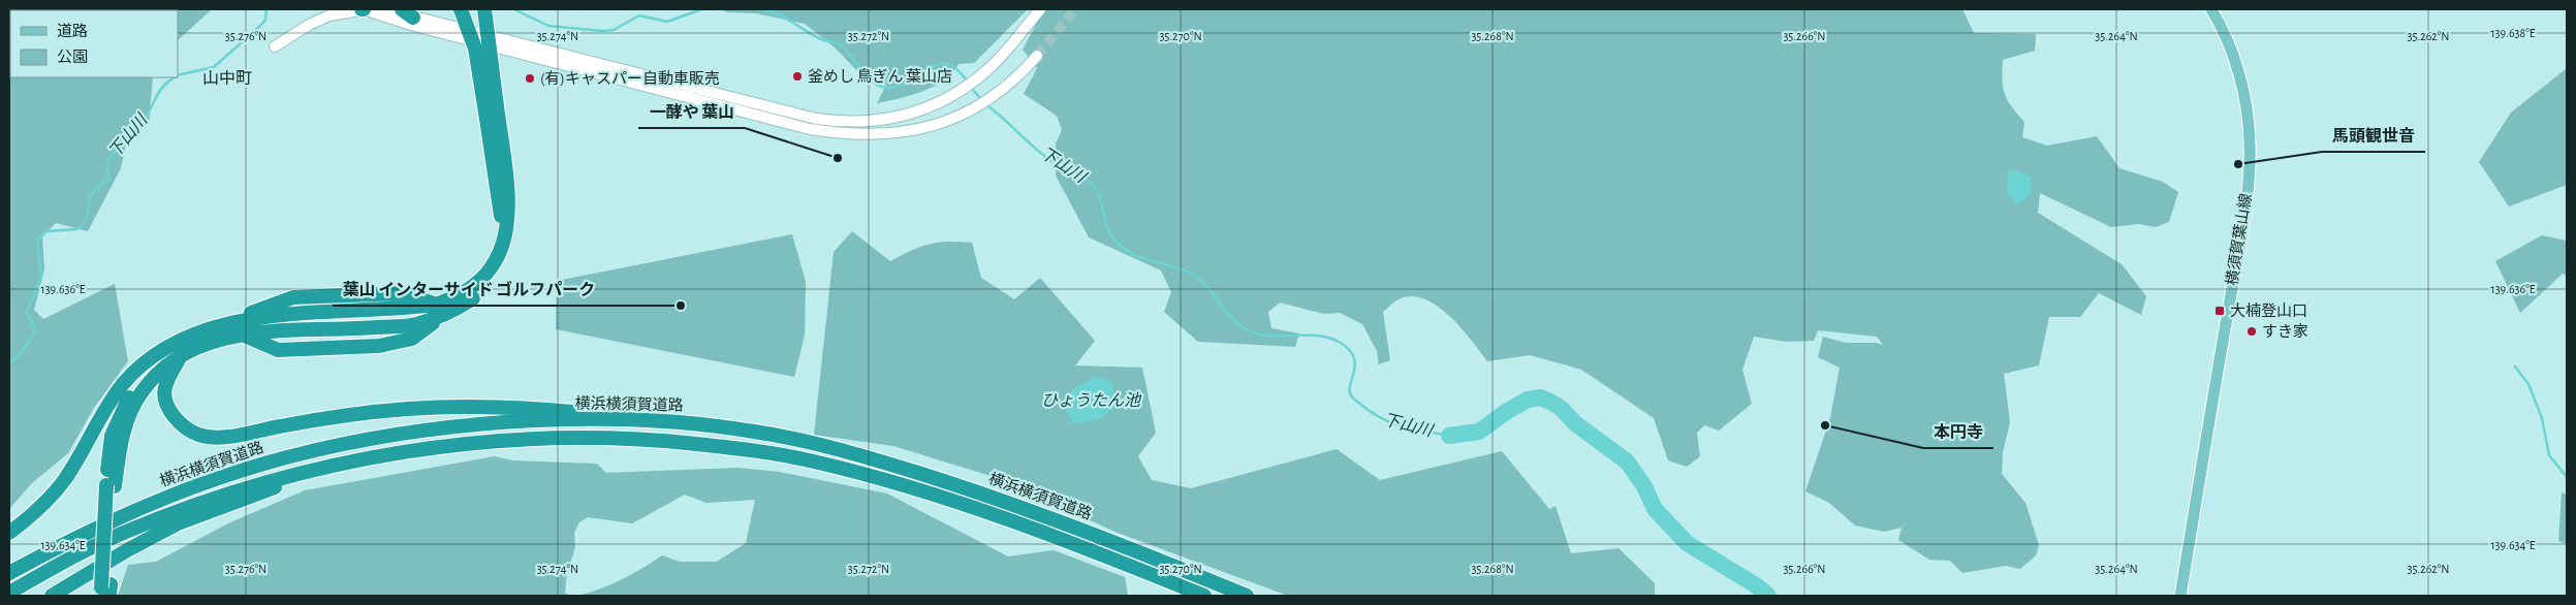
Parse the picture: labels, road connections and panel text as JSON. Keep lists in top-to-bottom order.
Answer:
{
  "streets": {
    "highway": ["横浜横須賀道路"],
    "main road": ["横須賀葉山線"]
  },
  "districts": ["山中町"],
  "water": ["下山川", "ひょうたん池"],
  "places": {
    "other": [
      "釜めし 鳥ぎん 葉山店",
      "(有)キャスパー自動車販売",
      "一酵や 葉山",
      "馬頭観世音",
      "葉山 インターサイド ゴルフパーク",
      "すき家",
      "本円寺"
    ],
    "transit": ["大楠登山口"]
  },
  "legend": ["道路", "公園"],
  "coordinates": [
    "139.638°E",
    "35.276°N",
    "35.274°N",
    "35.272°N",
    "35.270°N",
    "35.268°N",
    "35.266°N",
    "35.264°N",
    "35.262°N",
    "139.636°E",
    "139.634°E"
  ]
}
